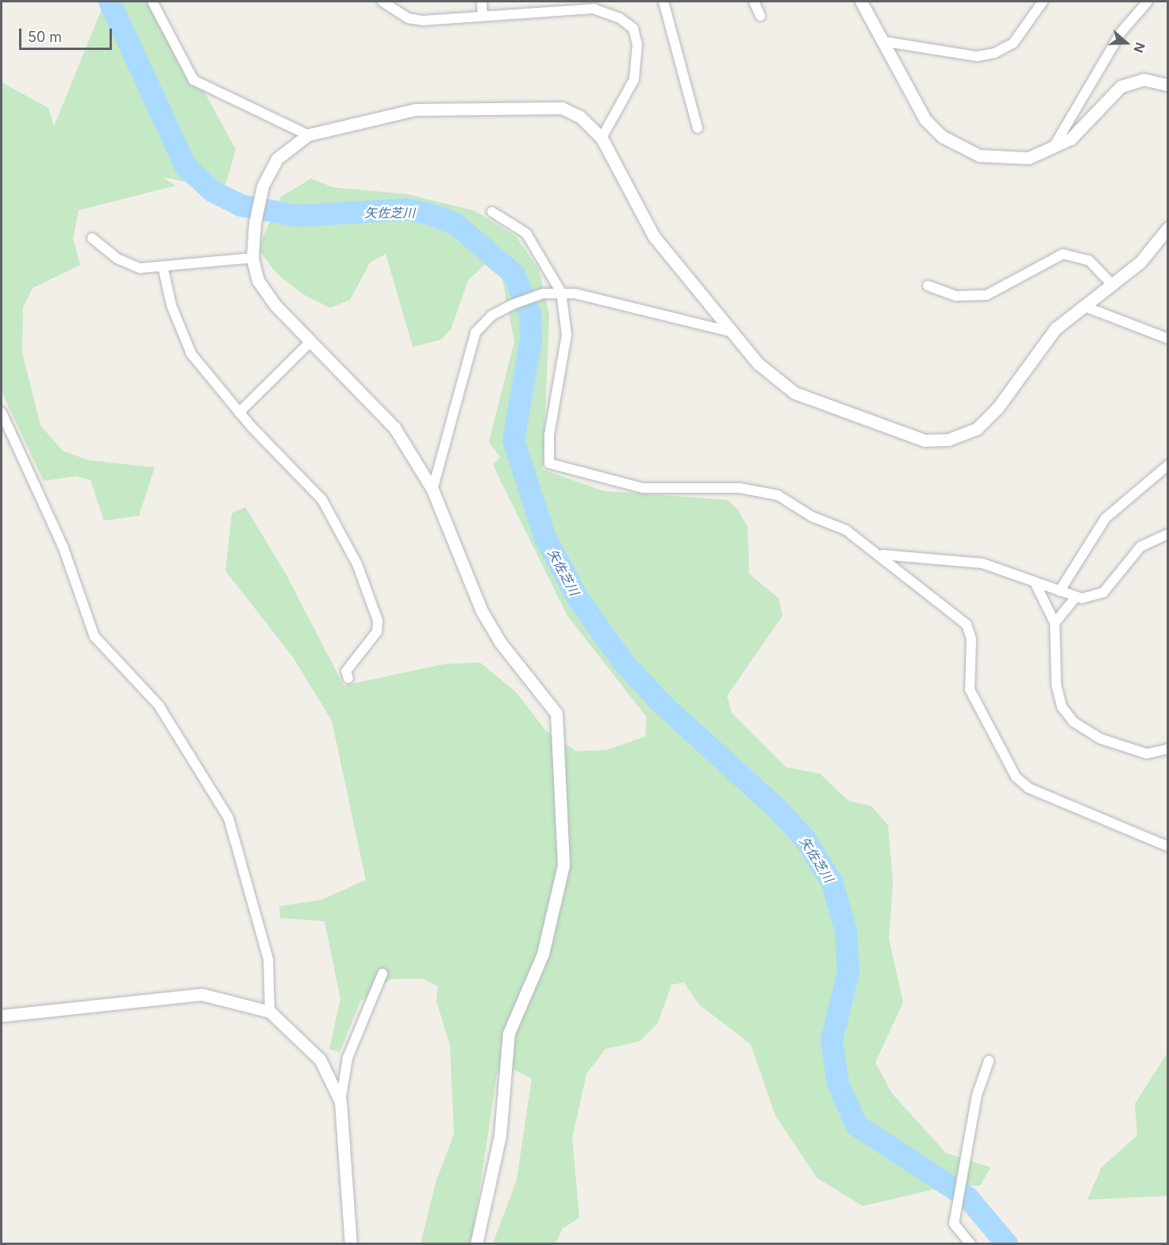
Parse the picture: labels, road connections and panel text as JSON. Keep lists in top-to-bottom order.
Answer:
{
  "water": ["矢佐芝川"],
  "scale_bar": "50 m",
  "north": "right"
}
